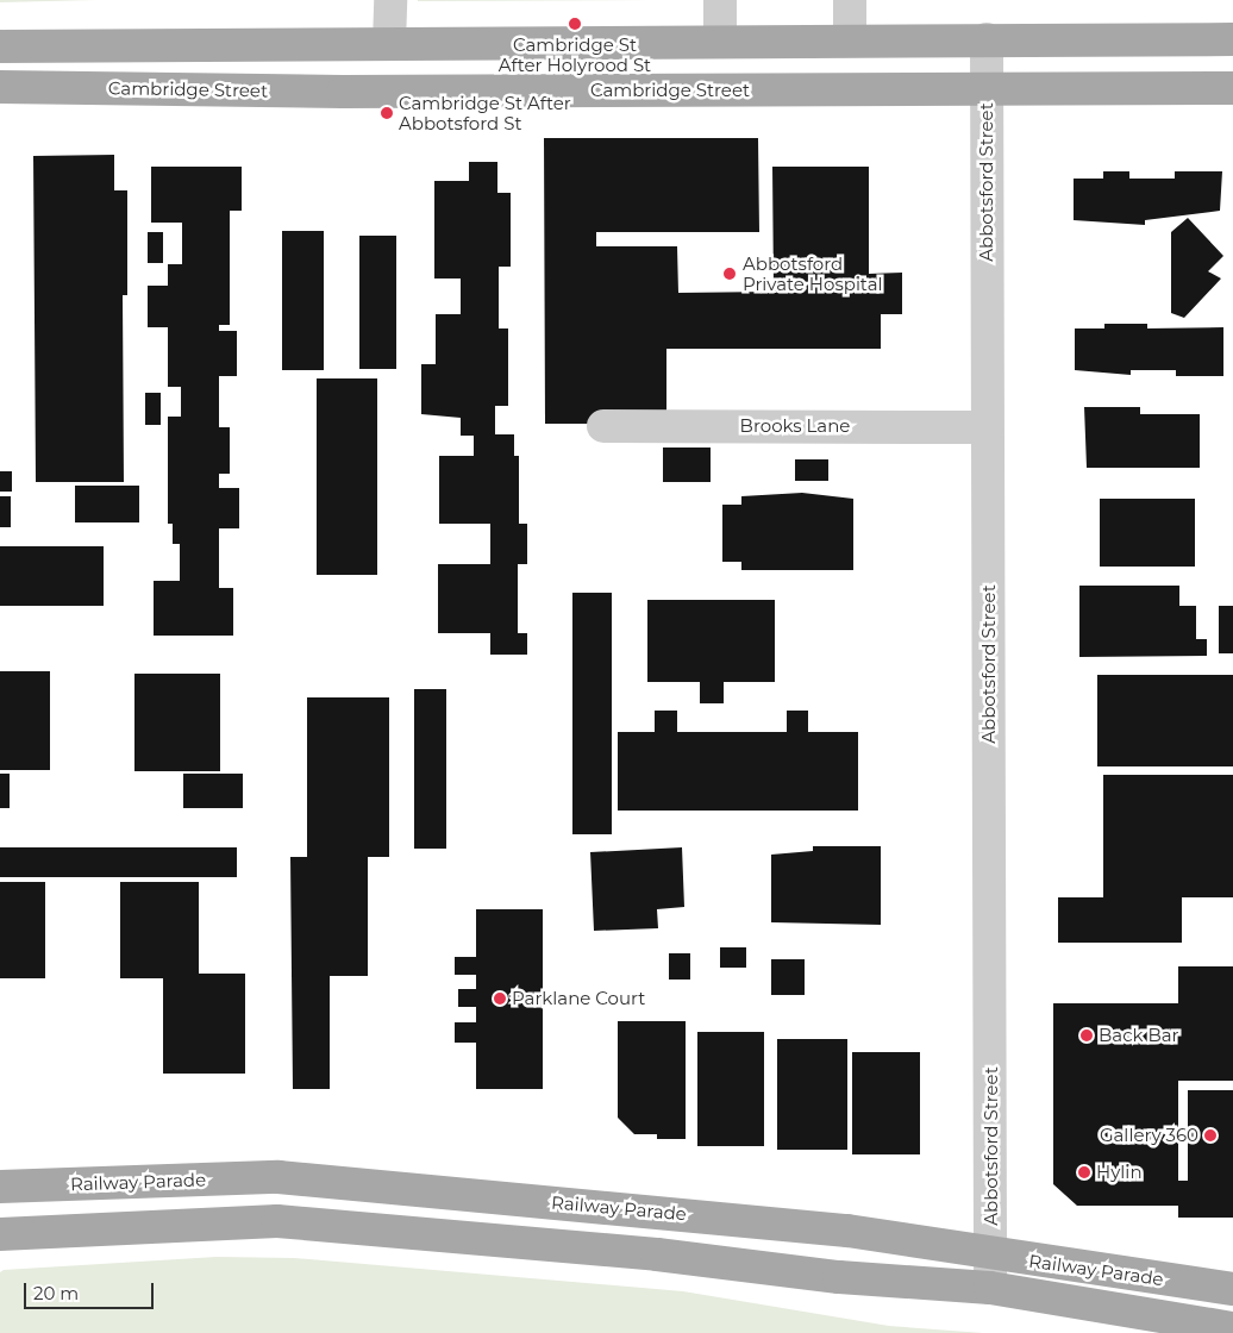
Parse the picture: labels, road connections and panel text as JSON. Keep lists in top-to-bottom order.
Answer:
{
  "streets": {
    "main road": ["Cambridge Street", "Railway Parade"],
    "street": ["Abbotsford Street", "Brooks Lane"]
  },
  "crossings": [
    ["Cambridge Street", "Abbotsford Street"],
    ["Abbotsford Street", "Brooks Lane"],
    ["Abbotsford Street", "Railway Parade"]
  ],
  "places": [
    "Cambridge St After Holyrood St",
    "Cambridge St After Abbotsford St",
    "Abbotsford Private Hospital",
    "Parklane Court",
    "Back Bar",
    "Gallery 360",
    "Hylin"
  ],
  "scale_bar": "20 m"
}
